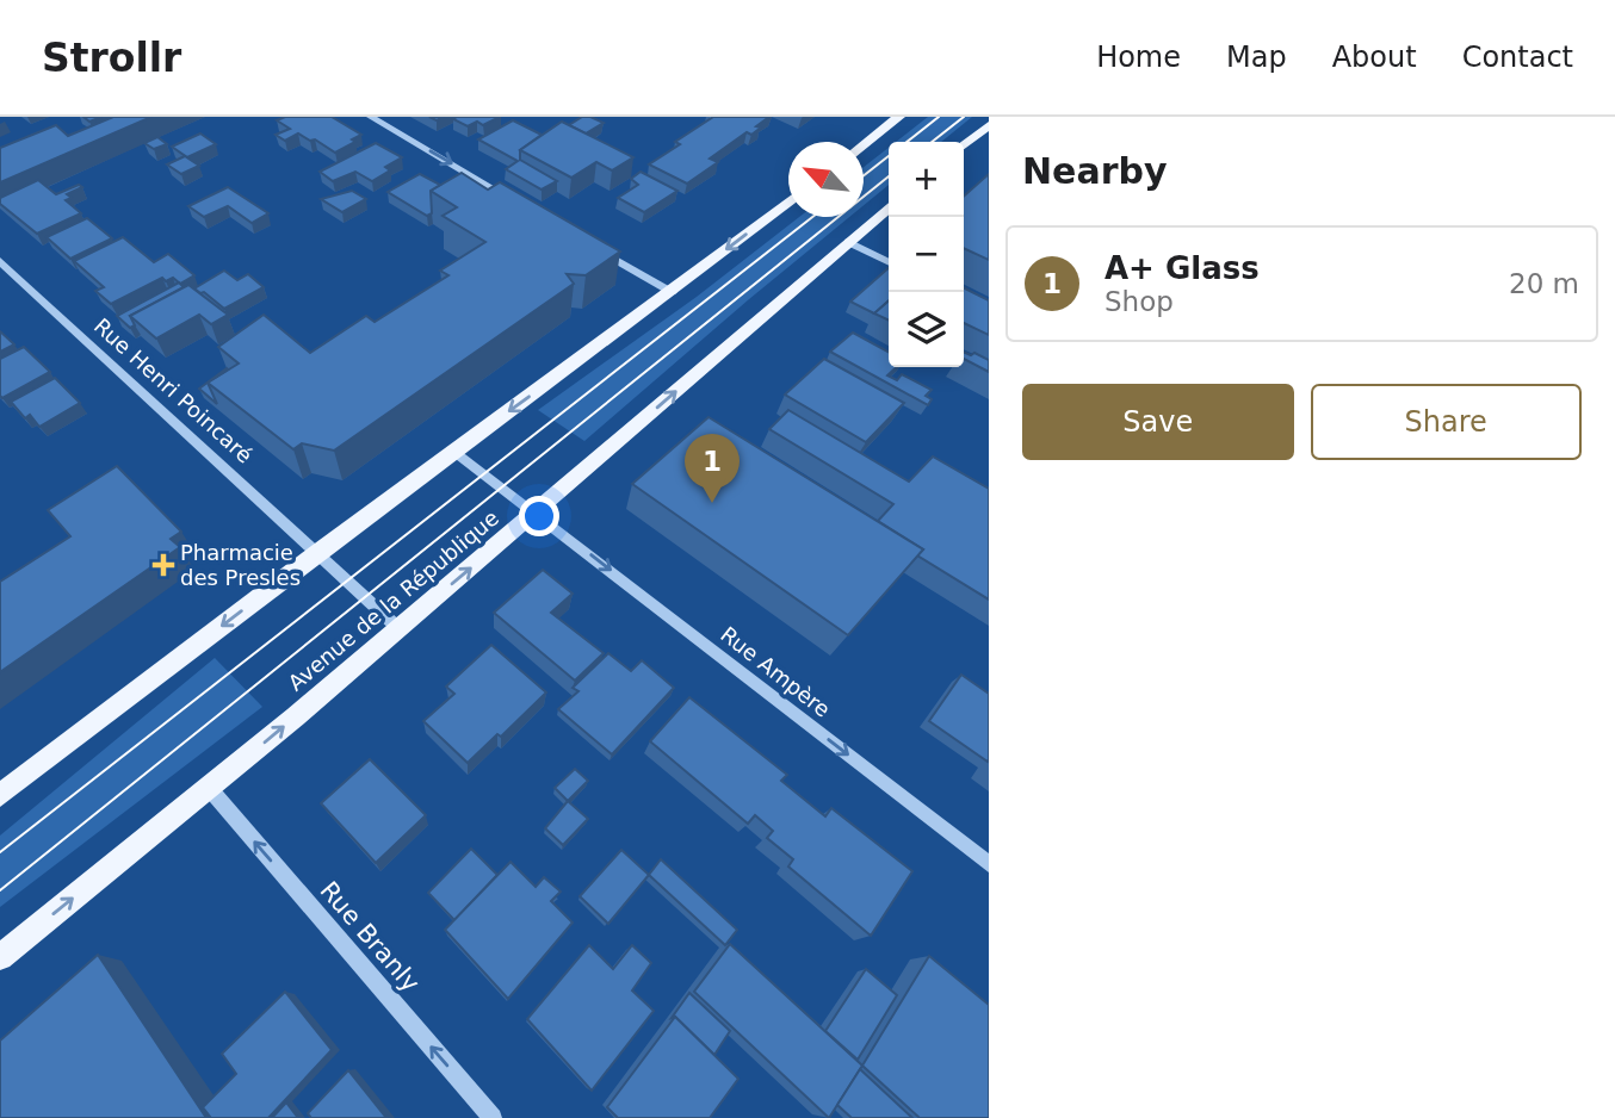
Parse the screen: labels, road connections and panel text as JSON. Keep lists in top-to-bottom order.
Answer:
{
  "streets": {
    "main road": ["Avenue de la République"],
    "street": ["Rue Henri Poincaré", "Rue Ampère", "Rue Branly"]
  },
  "crossings": [
    ["Rue Henri Poincaré", "Avenue de la République"],
    ["Avenue de la République", "Rue Ampère"],
    ["Avenue de la République", "Rue Branly"]
  ],
  "one_way": ["Rue Ampère", "Rue Branly"],
  "places": {
    "health": ["Pharmacie des Presles"]
  },
  "north": "top left",
  "page": {
    "header": "Strollr",
    "nav": [
      "Home",
      "Map",
      "About",
      "Contact"
    ],
    "heading": "Nearby",
    "map_buttons": ["+", "−"],
    "list": [
      {
        "mark": "1",
        "name": "A+ Glass",
        "note": "Shop",
        "value": "20 m"
      }
    ],
    "buttons": ["Save", "Share"],
    "pins": "1"
  }
}
